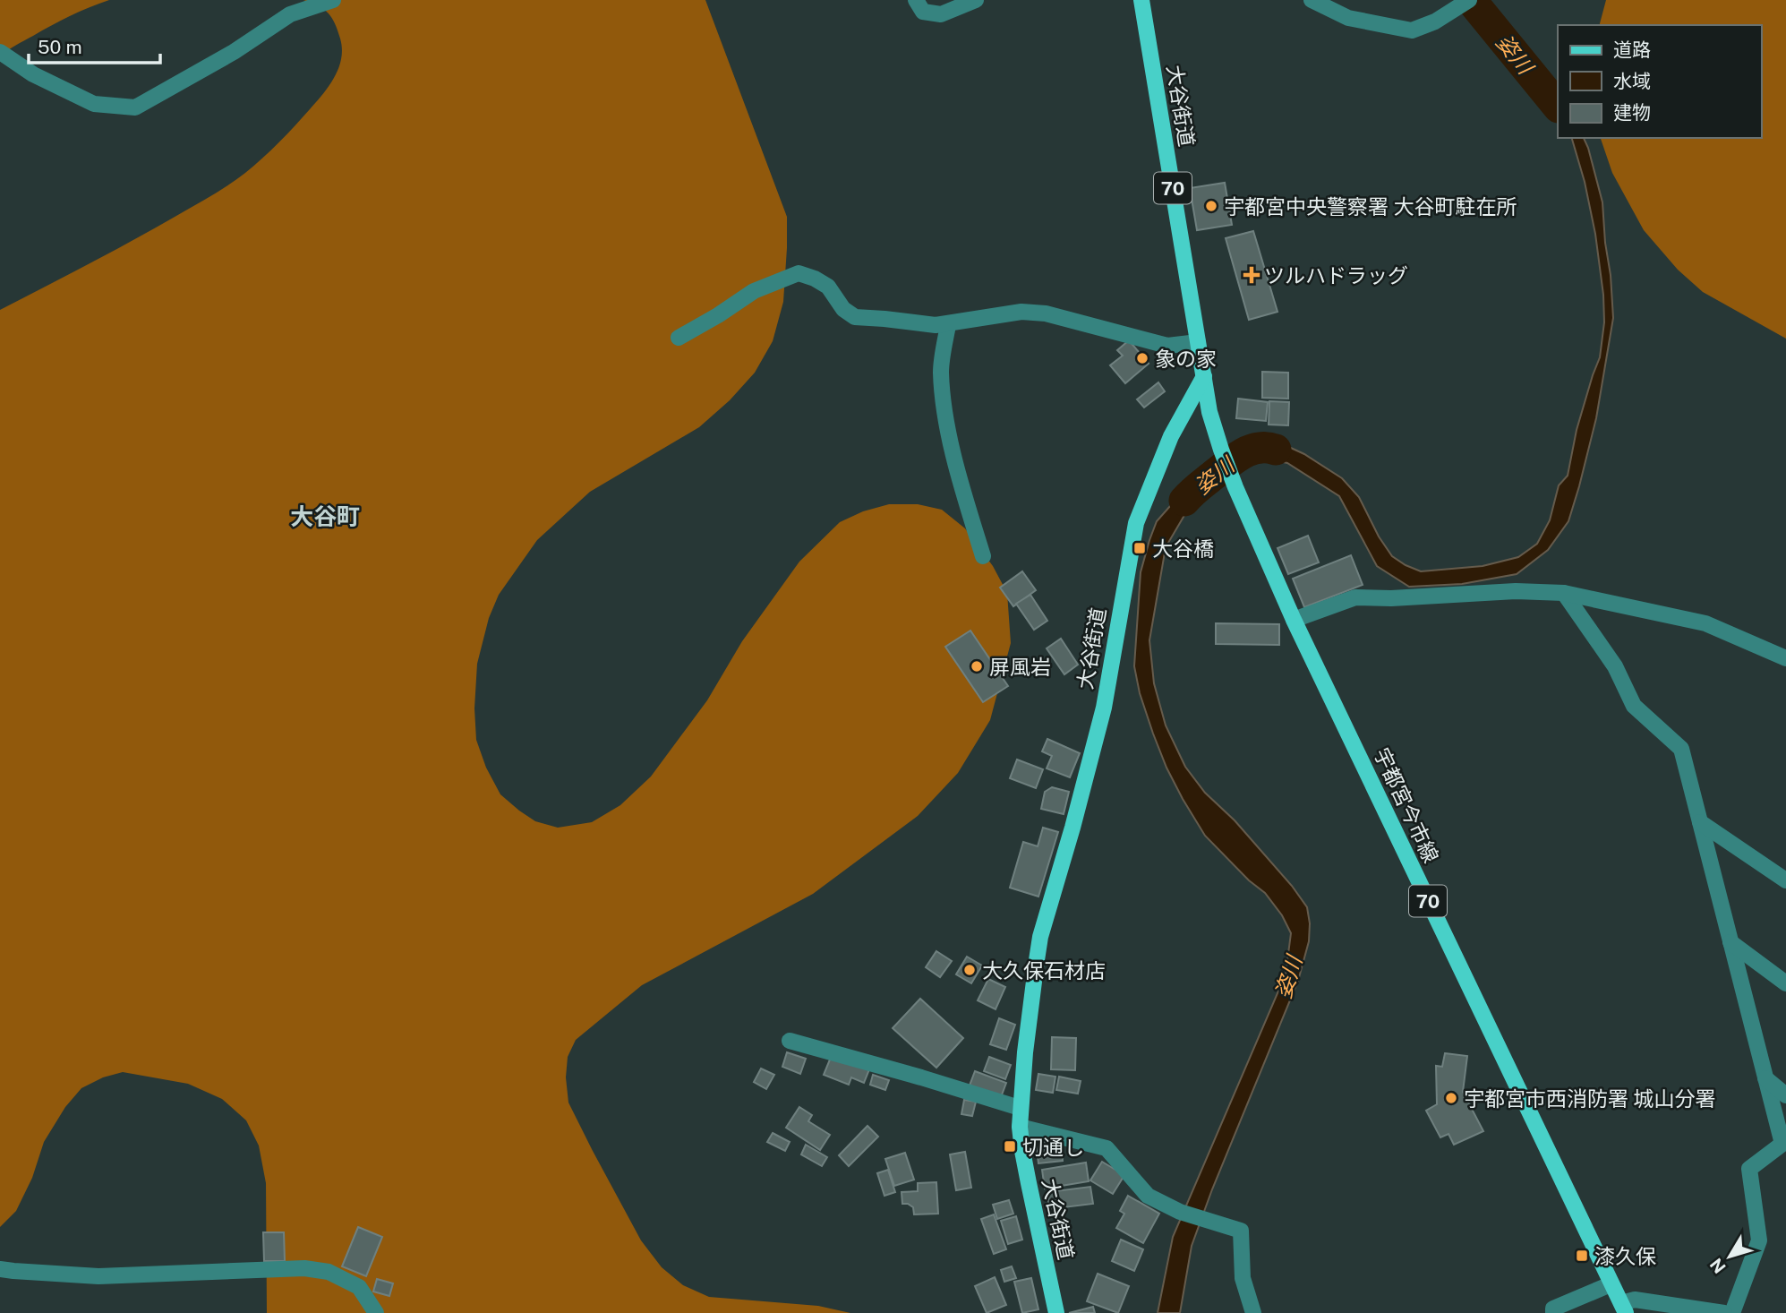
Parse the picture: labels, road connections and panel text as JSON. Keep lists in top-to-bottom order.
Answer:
{
  "streets": {
    "main road": ["大谷街道", "70", "宇都宮今市線"]
  },
  "crossings": [
    ["大谷街道", "宇都宮今市線"]
  ],
  "districts": ["大谷町"],
  "water": ["姿川"],
  "places": {
    "other": [
      "宇都宮中央警察署 大谷町駐在所",
      "象の家",
      "屏風岩",
      "大久保石材店",
      "宇都宮市西消防署 城山分署"
    ],
    "health": ["ツルハドラッグ"],
    "transit": ["大谷橋", "切通し", "漆久保"]
  },
  "legend": ["道路", "水域", "建物"],
  "scale_bar": "50 m",
  "north": "bottom left"
}
